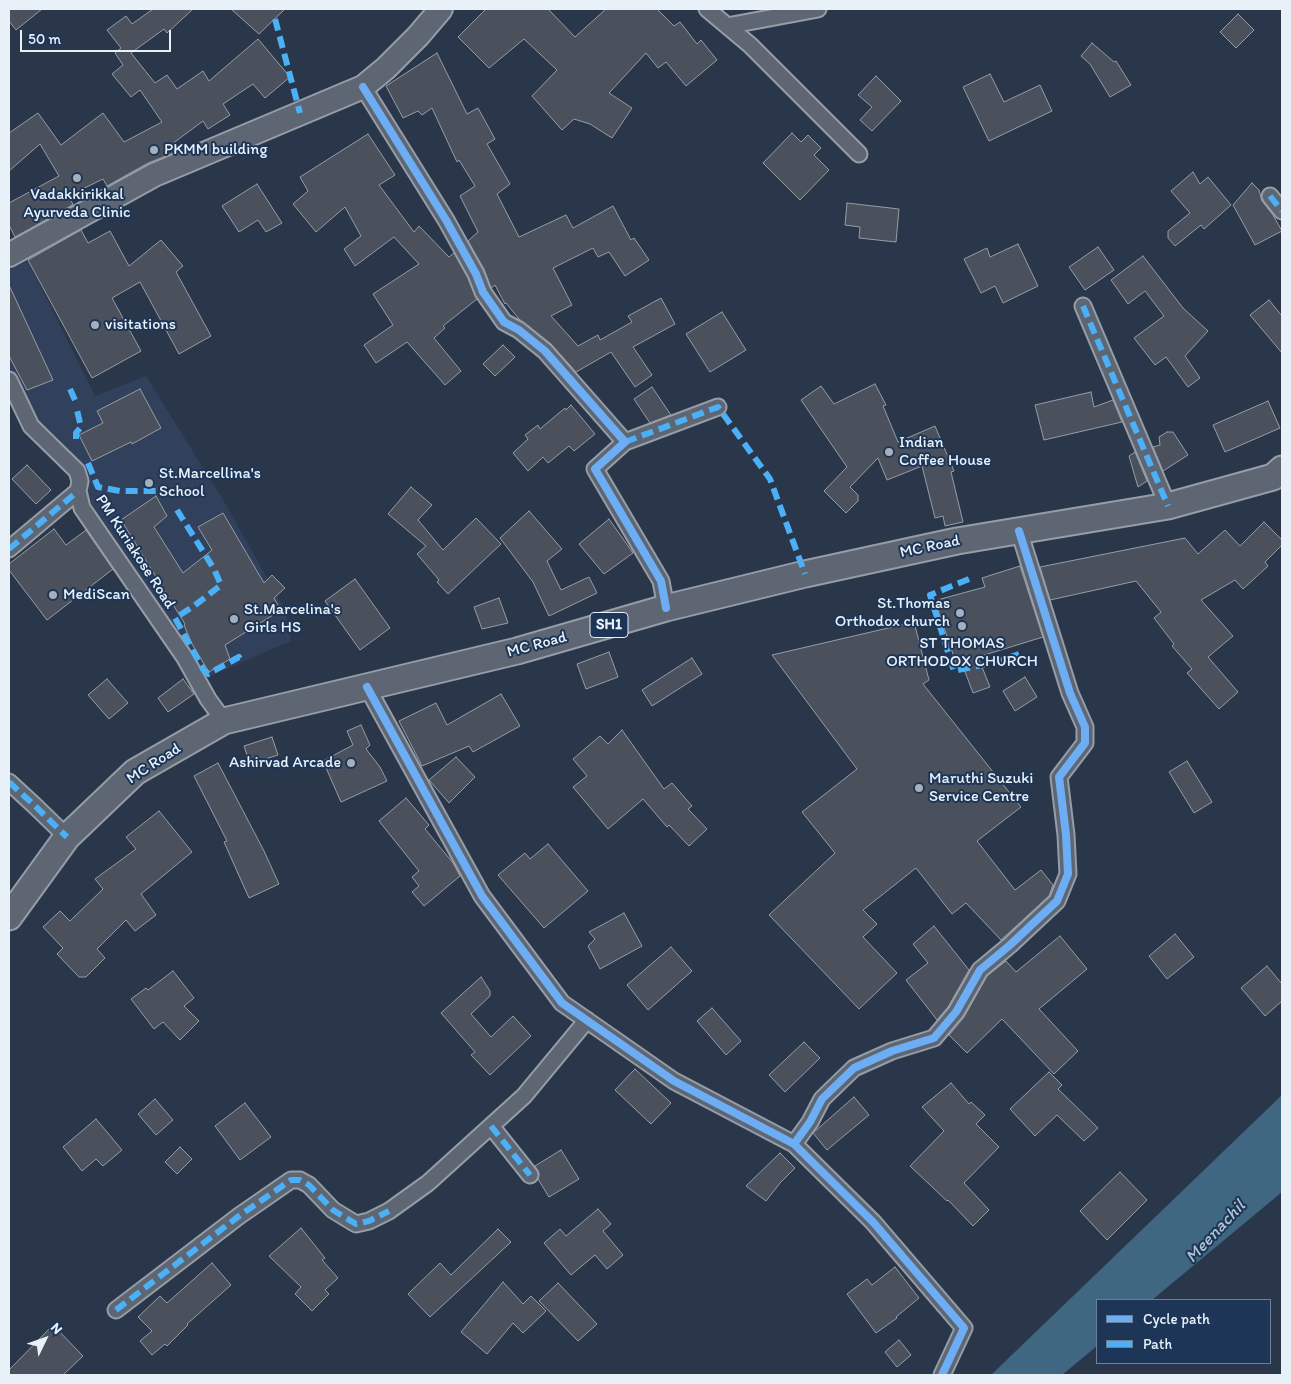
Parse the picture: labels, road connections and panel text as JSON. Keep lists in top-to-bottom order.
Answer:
{
  "streets": {
    "main road": ["MC Road", "SH1"],
    "street": ["PM Kuriakose Road"]
  },
  "crossings": [
    ["MC Road", "PM Kuriakose Road"]
  ],
  "water": ["Meenachil"],
  "places": [
    "PKMM building",
    "Vadakkirikkal Ayurveda Clinic",
    "visitations",
    "Indian Coffee House",
    "St.Marcellina's School",
    "MediScan",
    "St.Thomas Orthodox church",
    "St.Marcelina's Girls HS",
    "ST THOMAS ORTHODOX CHURCH",
    "Ashirvad Arcade",
    "Maruthi Suzuki Service Centre"
  ],
  "legend": ["Cycle path", "Path"],
  "scale_bar": "50 m",
  "north": "top right"
}
